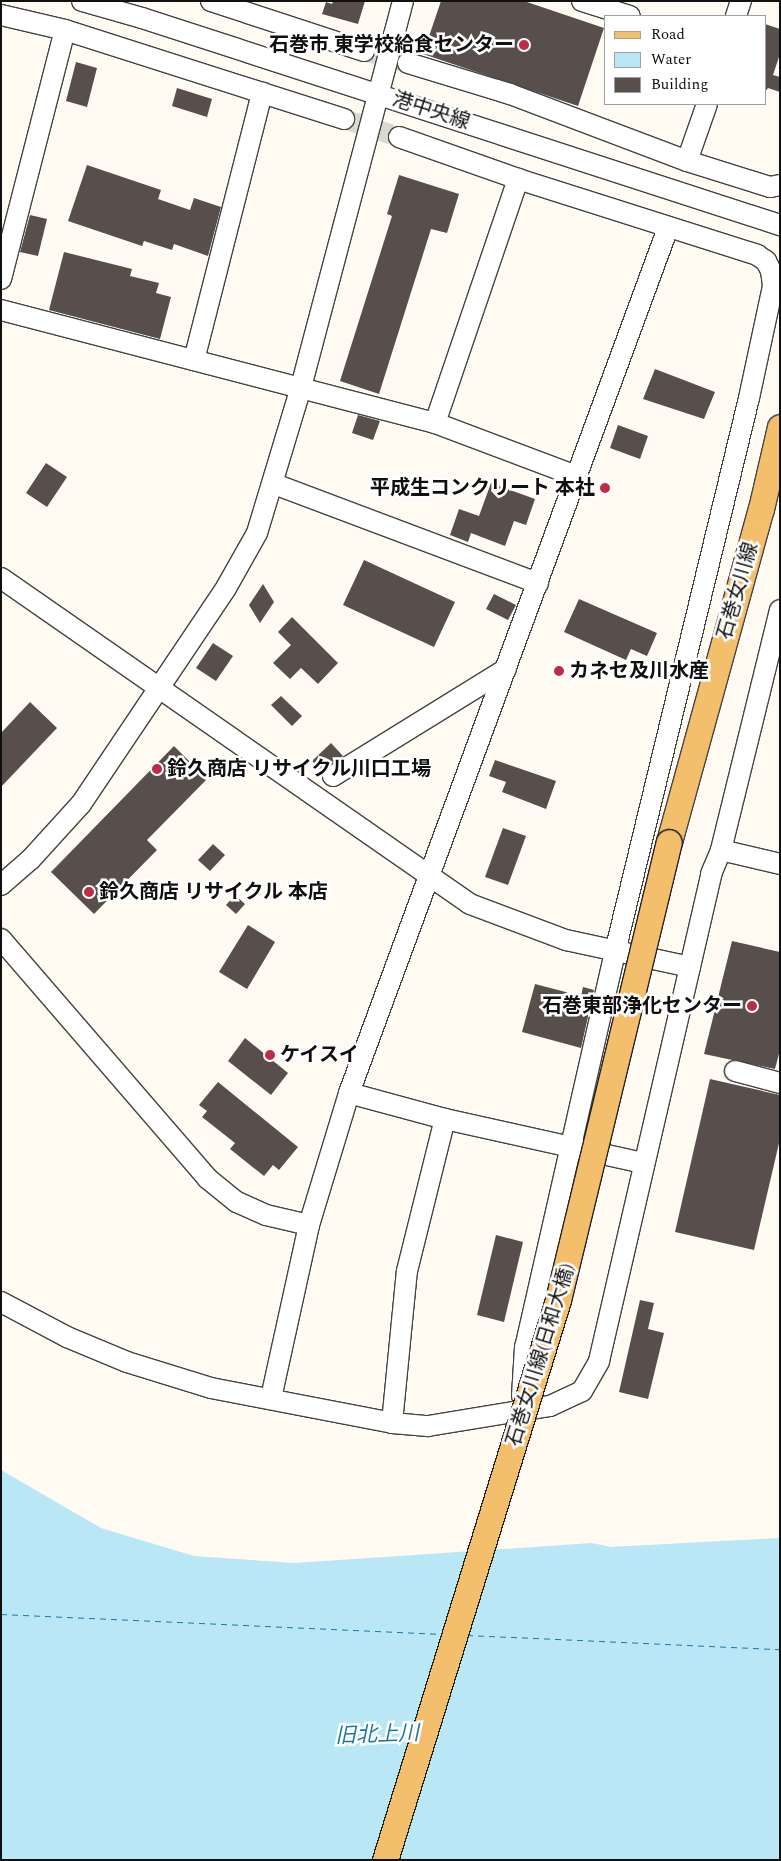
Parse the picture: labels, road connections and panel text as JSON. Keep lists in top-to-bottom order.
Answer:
{
  "streets": {
    "main road": ["石巻女川線", "石巻女川線(日和大橋)"],
    "street": ["港中央線"]
  },
  "crossings": [
    ["石巻女川線", "石巻女川線(日和大橋)"]
  ],
  "water": ["旧北上川"],
  "places": [
    "石巻市 東学校給食センター",
    "平成生コンクリート 本社",
    "カネセ及川水産",
    "鈴久商店 リサイクル川口工場",
    "鈴久商店 リサイクル 本店",
    "石巻東部浄化センター",
    "ケイスイ"
  ],
  "legend": ["Road", "Water", "Building"]
}
